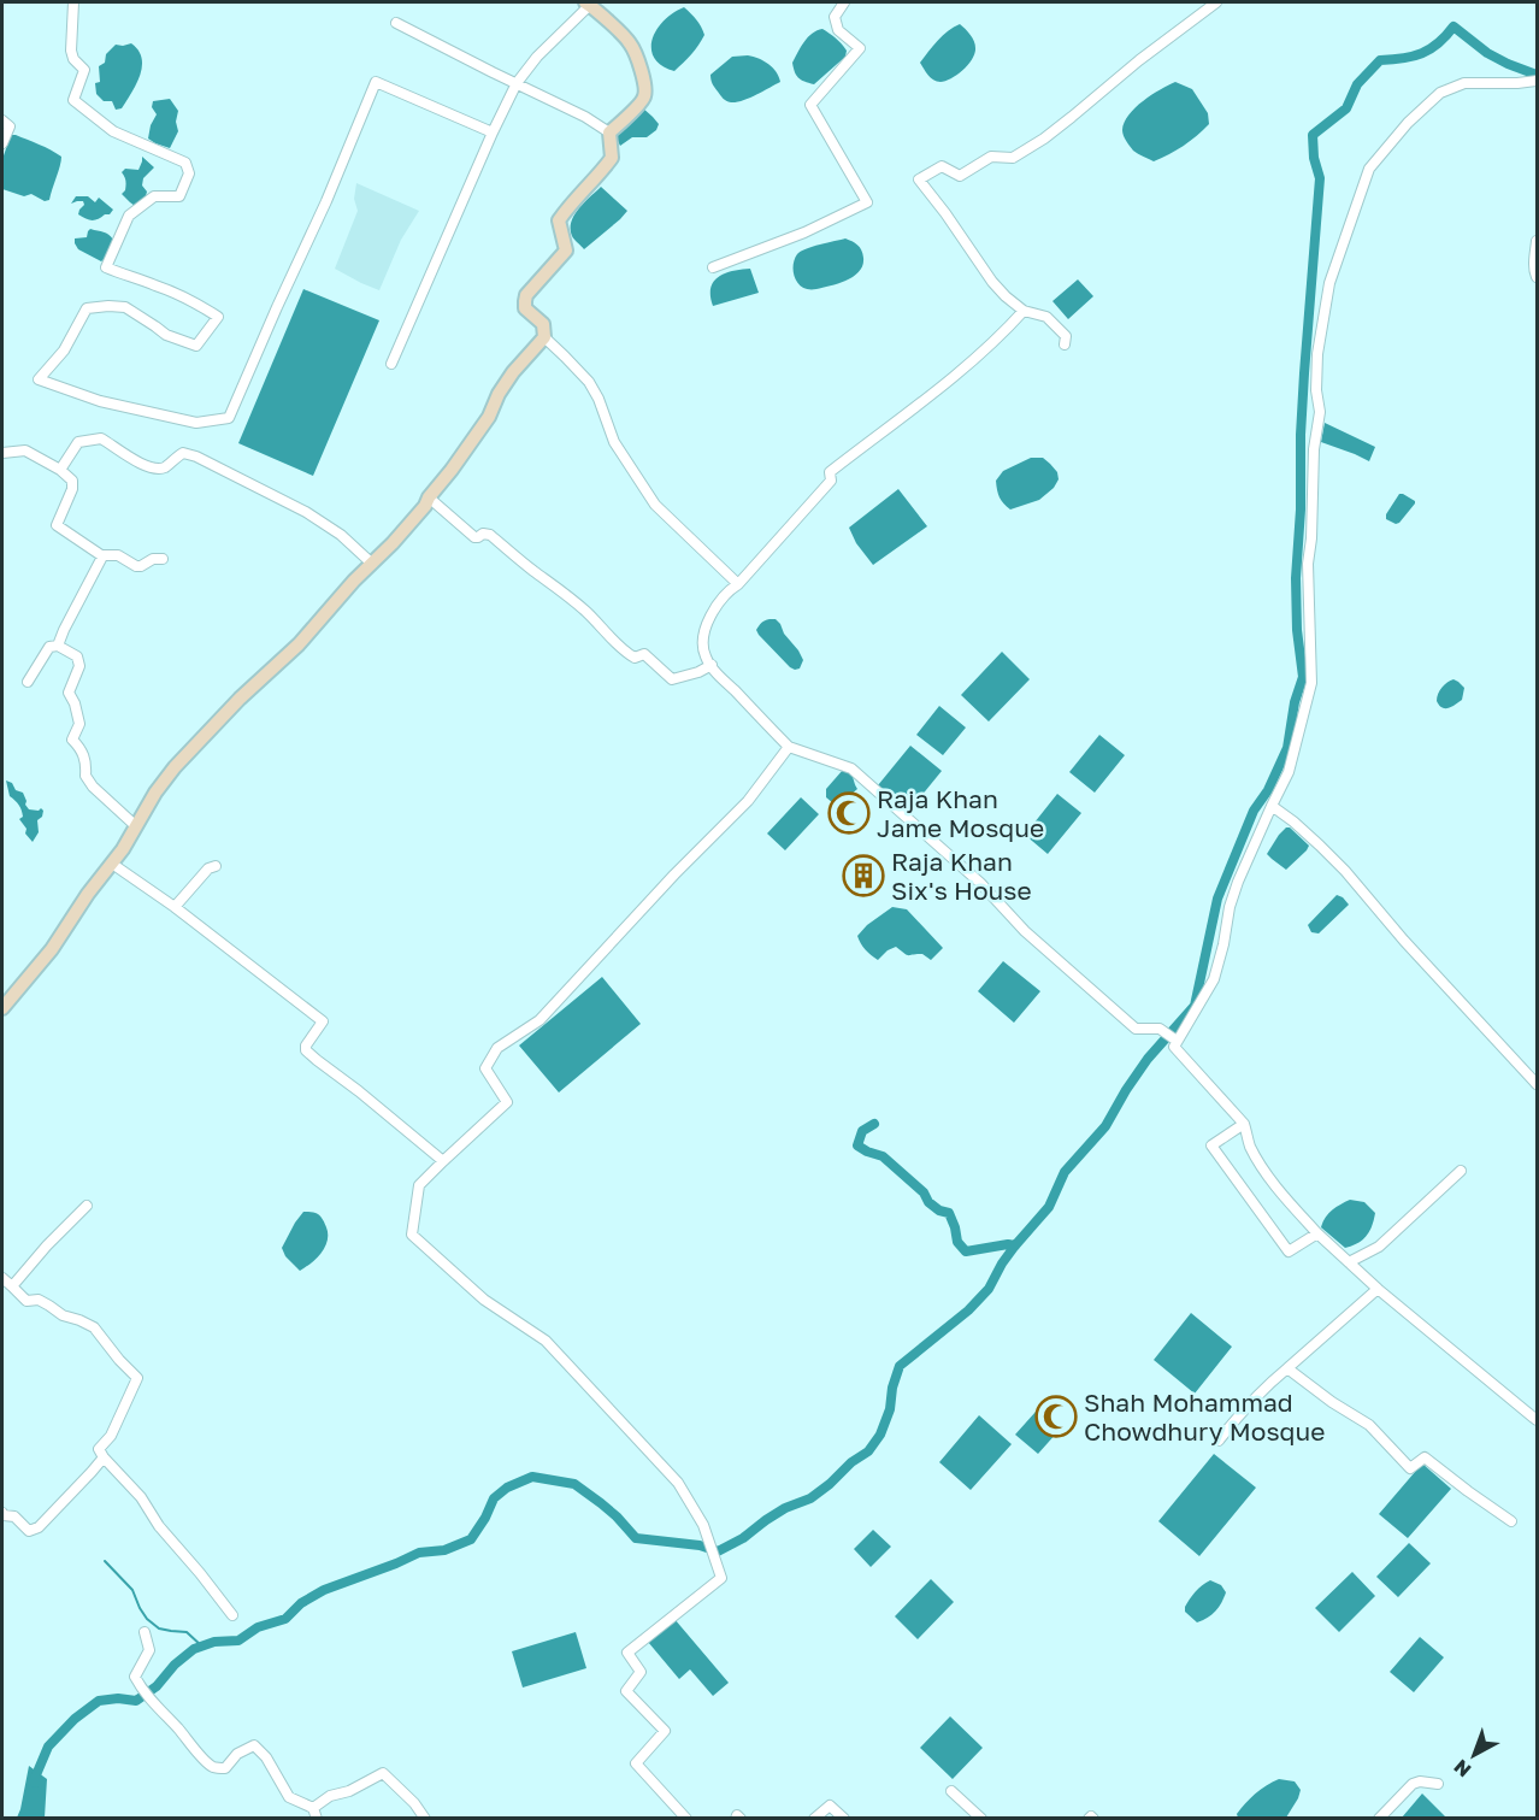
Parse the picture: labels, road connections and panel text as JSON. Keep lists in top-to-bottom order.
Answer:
{
  "places": {
    "mosque": ["Raja Khan Jame Mosque", "Shah Mohammad Chowdhury Mosque"],
    "building": ["Raja Khan Six's House"]
  },
  "north": "bottom left"
}
